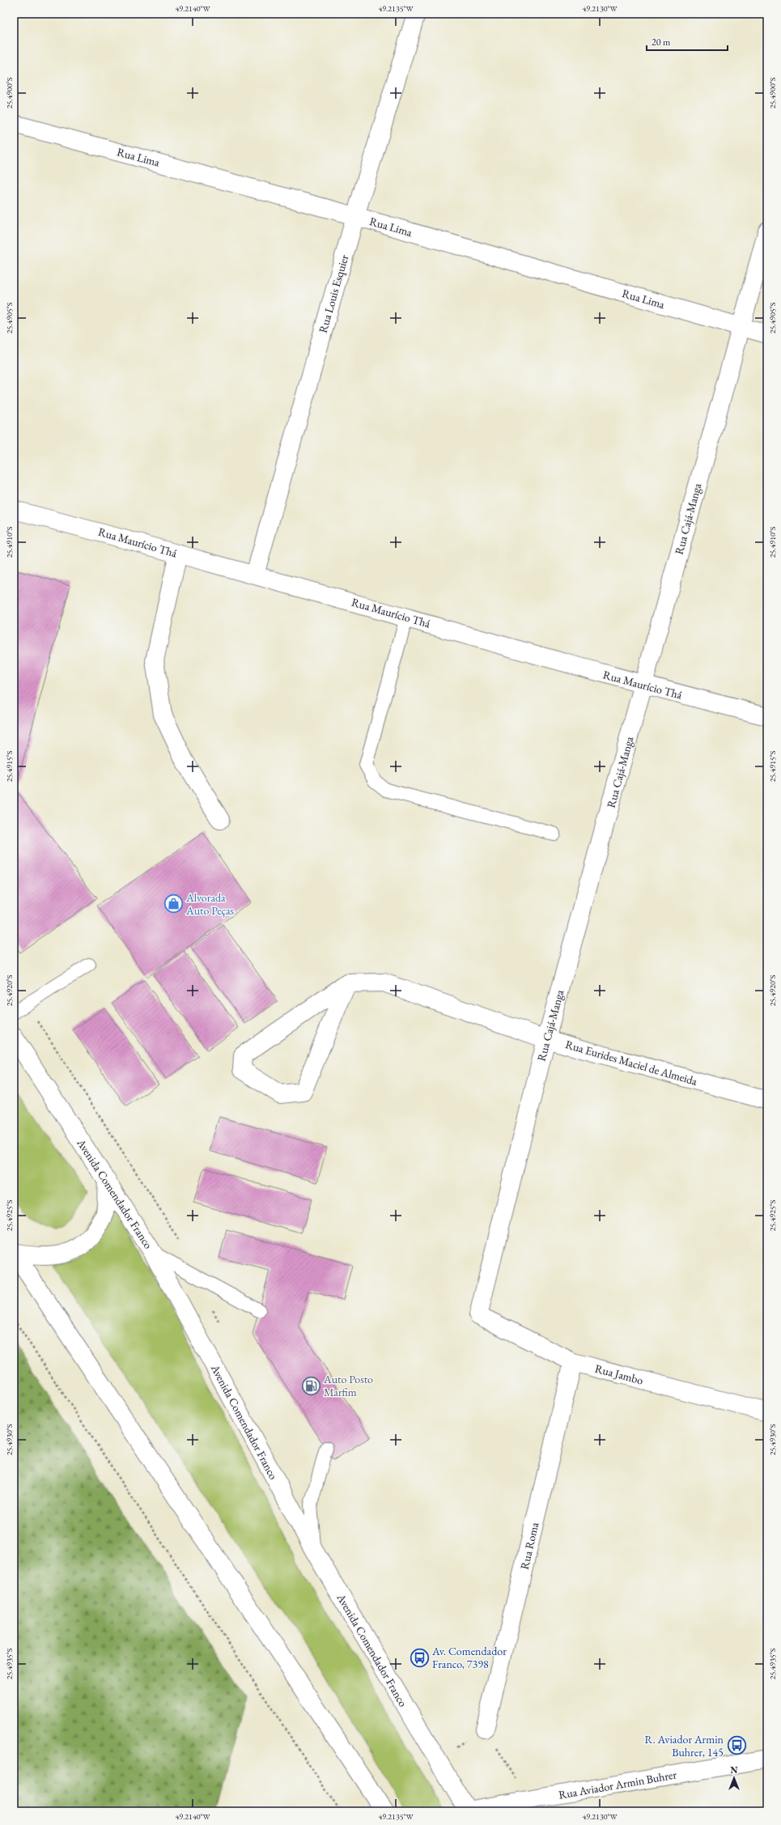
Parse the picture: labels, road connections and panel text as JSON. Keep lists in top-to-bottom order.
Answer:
{
  "streets": {
    "main road": [
      "Rua Lima",
      "Rua Louis Esquier",
      "Rua Cajá-Manga",
      "Rua Maurício Thá",
      "Rua Eurides Maciel de Almeida",
      "Avenida Comendador Franco",
      "Rua Jambo",
      "Rua Roma",
      "Rua Aviador Armin Buhrer"
    ]
  },
  "crossings": [
    ["Rua Lima", "Rua Louis Esquier"],
    ["Rua Lima", "Rua Cajá-Manga"],
    ["Rua Louis Esquier", "Rua Maurício Thá"],
    ["Rua Cajá-Manga", "Rua Maurício Thá"],
    ["Rua Cajá-Manga", "Rua Eurides Maciel de Almeida"],
    ["Rua Cajá-Manga", "Rua Jambo"],
    ["Avenida Comendador Franco", "Rua Aviador Armin Buhrer"],
    ["Rua Jambo", "Rua Roma"]
  ],
  "places": {
    "shop": ["Alvorada Auto Peças"],
    "fuel station": ["Auto Posto Marfim"],
    "bus stop": ["Av. Comendador Franco, 7398", "R. Aviador Armin Buhrer, 145"]
  },
  "scale_bar": "20 m",
  "north": "top",
  "coordinates": [
    "49.2140°W",
    "49.2135°W",
    "49.2130°W",
    "25.4900°S",
    "25.4905°S",
    "25.4910°S",
    "25.4915°S",
    "25.4920°S",
    "25.4925°S",
    "25.4930°S",
    "25.4935°S"
  ]
}
